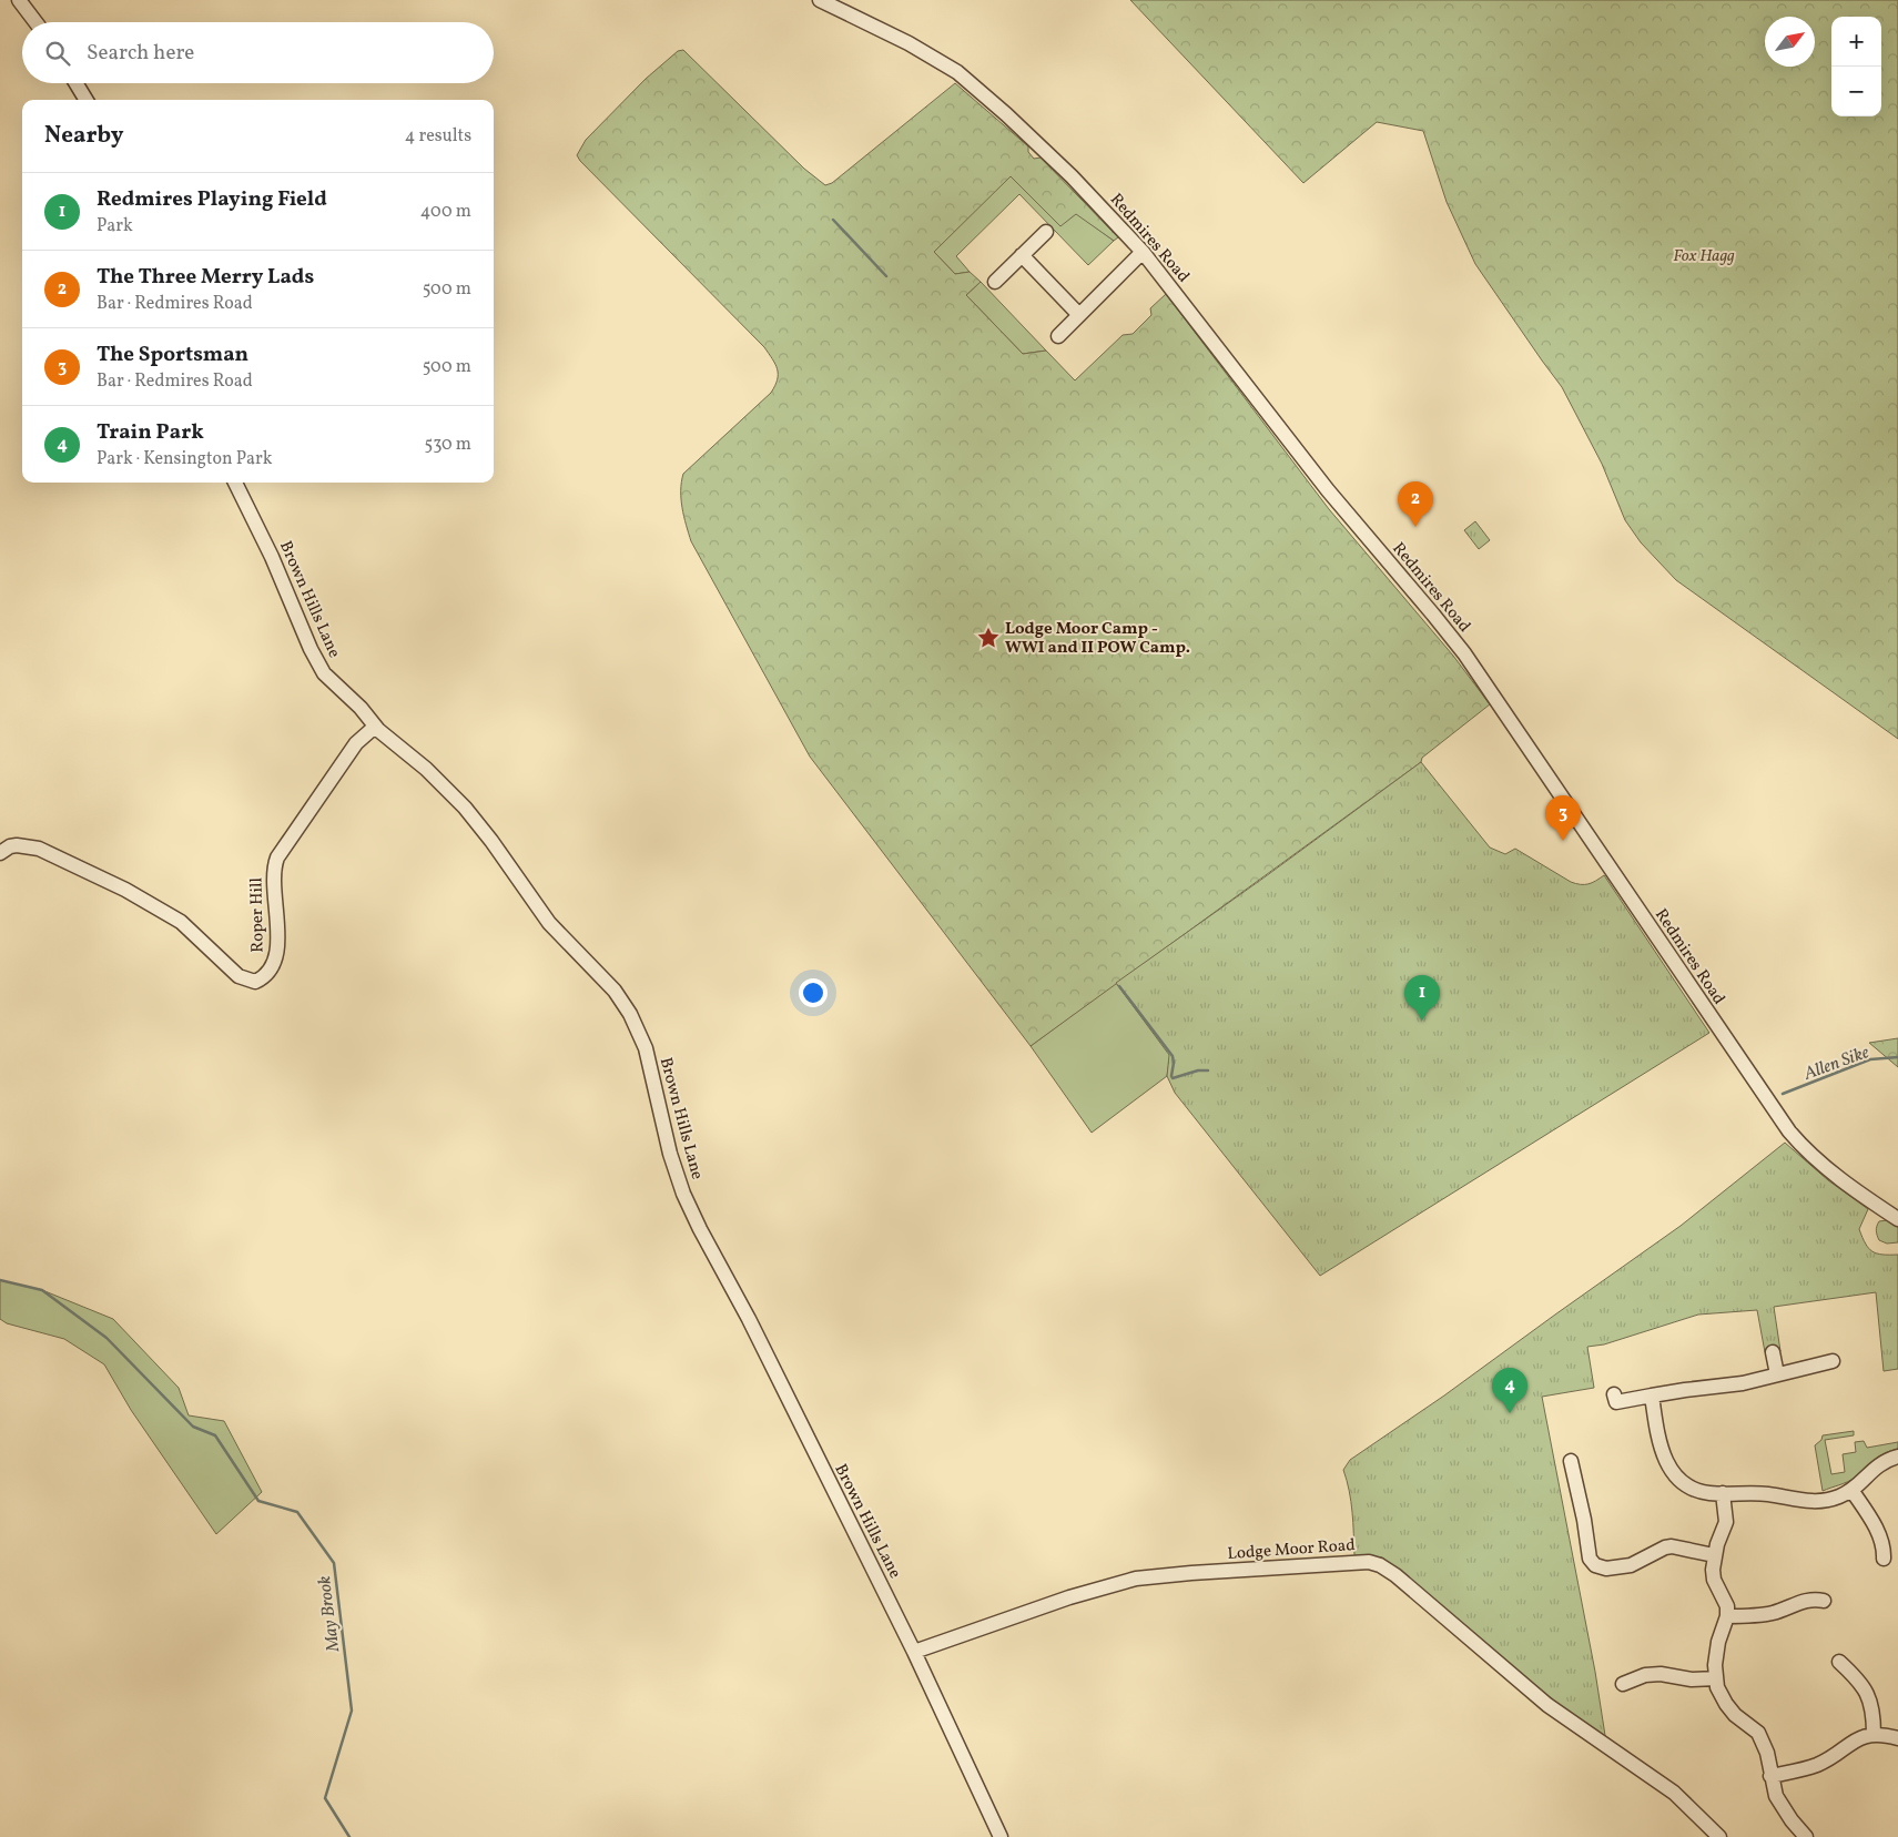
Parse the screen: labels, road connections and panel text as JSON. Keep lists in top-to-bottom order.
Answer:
{
  "streets": {
    "street": [
      "Redmires Road",
      "Brown Hills Lane",
      "Roper Hill",
      "Lodge Moor Road"
    ]
  },
  "crossings": [
    ["Brown Hills Lane", "Roper Hill"],
    ["Brown Hills Lane", "Lodge Moor Road"]
  ],
  "water": ["Allen Sike", "May Brook"],
  "parks": ["Fox Hagg"],
  "places": {
    "place": ["Lodge Moor Camp - WWI and II POW Camp."]
  },
  "north": "top right",
  "page": {
    "map_buttons": ["+", "−"],
    "search": "Search here",
    "heading": ["Nearby", "4 results"],
    "list": [
      {
        "mark": "1",
        "name": "Redmires Playing Field",
        "note": "Park",
        "value": "400 m"
      },
      {
        "mark": "2",
        "name": "The Three Merry Lads",
        "note": "Bar · Redmires Road",
        "value": "500 m"
      },
      {
        "mark": "3",
        "name": "The Sportsman",
        "note": "Bar · Redmires Road",
        "value": "500 m"
      },
      {
        "mark": "4",
        "name": "Train Park",
        "note": "Park · Kensington Park",
        "value": "530 m"
      }
    ],
    "pins": [
      "2",
      "3",
      "1",
      "4"
    ]
  }
}
